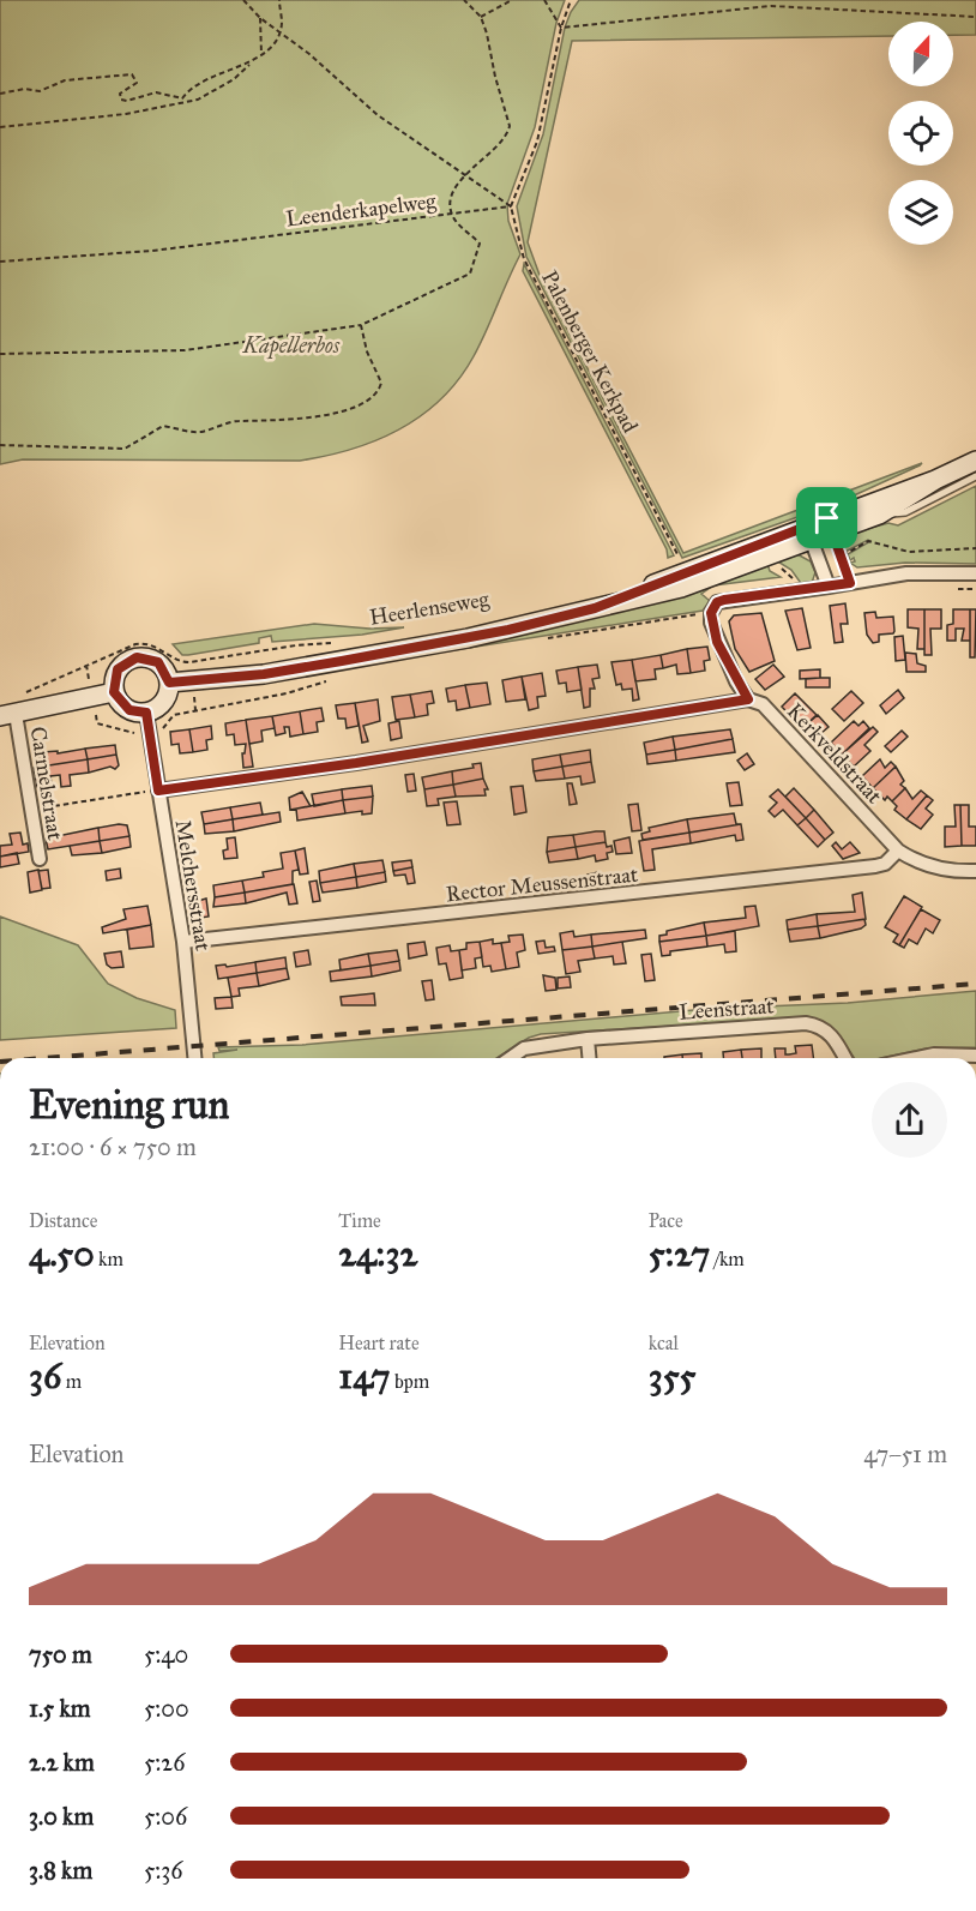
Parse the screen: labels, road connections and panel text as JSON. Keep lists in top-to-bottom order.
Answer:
{
  "streets": {
    "main road": ["Heerlenseweg"],
    "street": [
      "Kerkveldstraat",
      "Carmelstraat",
      "Rector Meussenstraat",
      "Melchersstraat",
      "Leenstraat"
    ],
    "path": ["Leenderkapelweg", "Palenberger Kerkpad"]
  },
  "crossings": [
    ["Leenderkapelweg", "Palenberger Kerkpad"],
    ["Heerlenseweg", "Melchersstraat"],
    ["Kerkveldstraat", "Rector Meussenstraat"],
    ["Rector Meussenstraat", "Melchersstraat"]
  ],
  "parks": ["Kapellerbos"],
  "north": "top",
  "page": {
    "heading": ["Evening run", "21:00 · 6 × 750 m"],
    "stats": [
      ["Distance", "4.50 km"],
      ["Time", "24:32"],
      ["Pace", "5:27 /km"],
      ["Elevation", "36 m"],
      ["Heart rate", "147 bpm"],
      ["kcal", "355"]
    ],
    "chart": ["Elevation", "47–51 m"],
    "list": [
      {
        "name": "750 m",
        "note": "5:40"
      },
      {
        "name": "1.5 km",
        "note": "5:00"
      },
      {
        "name": "2.2 km",
        "note": "5:26"
      },
      {
        "name": "3.0 km",
        "note": "5:06"
      },
      {
        "name": "3.8 km",
        "note": "5:36"
      }
    ]
  }
}
